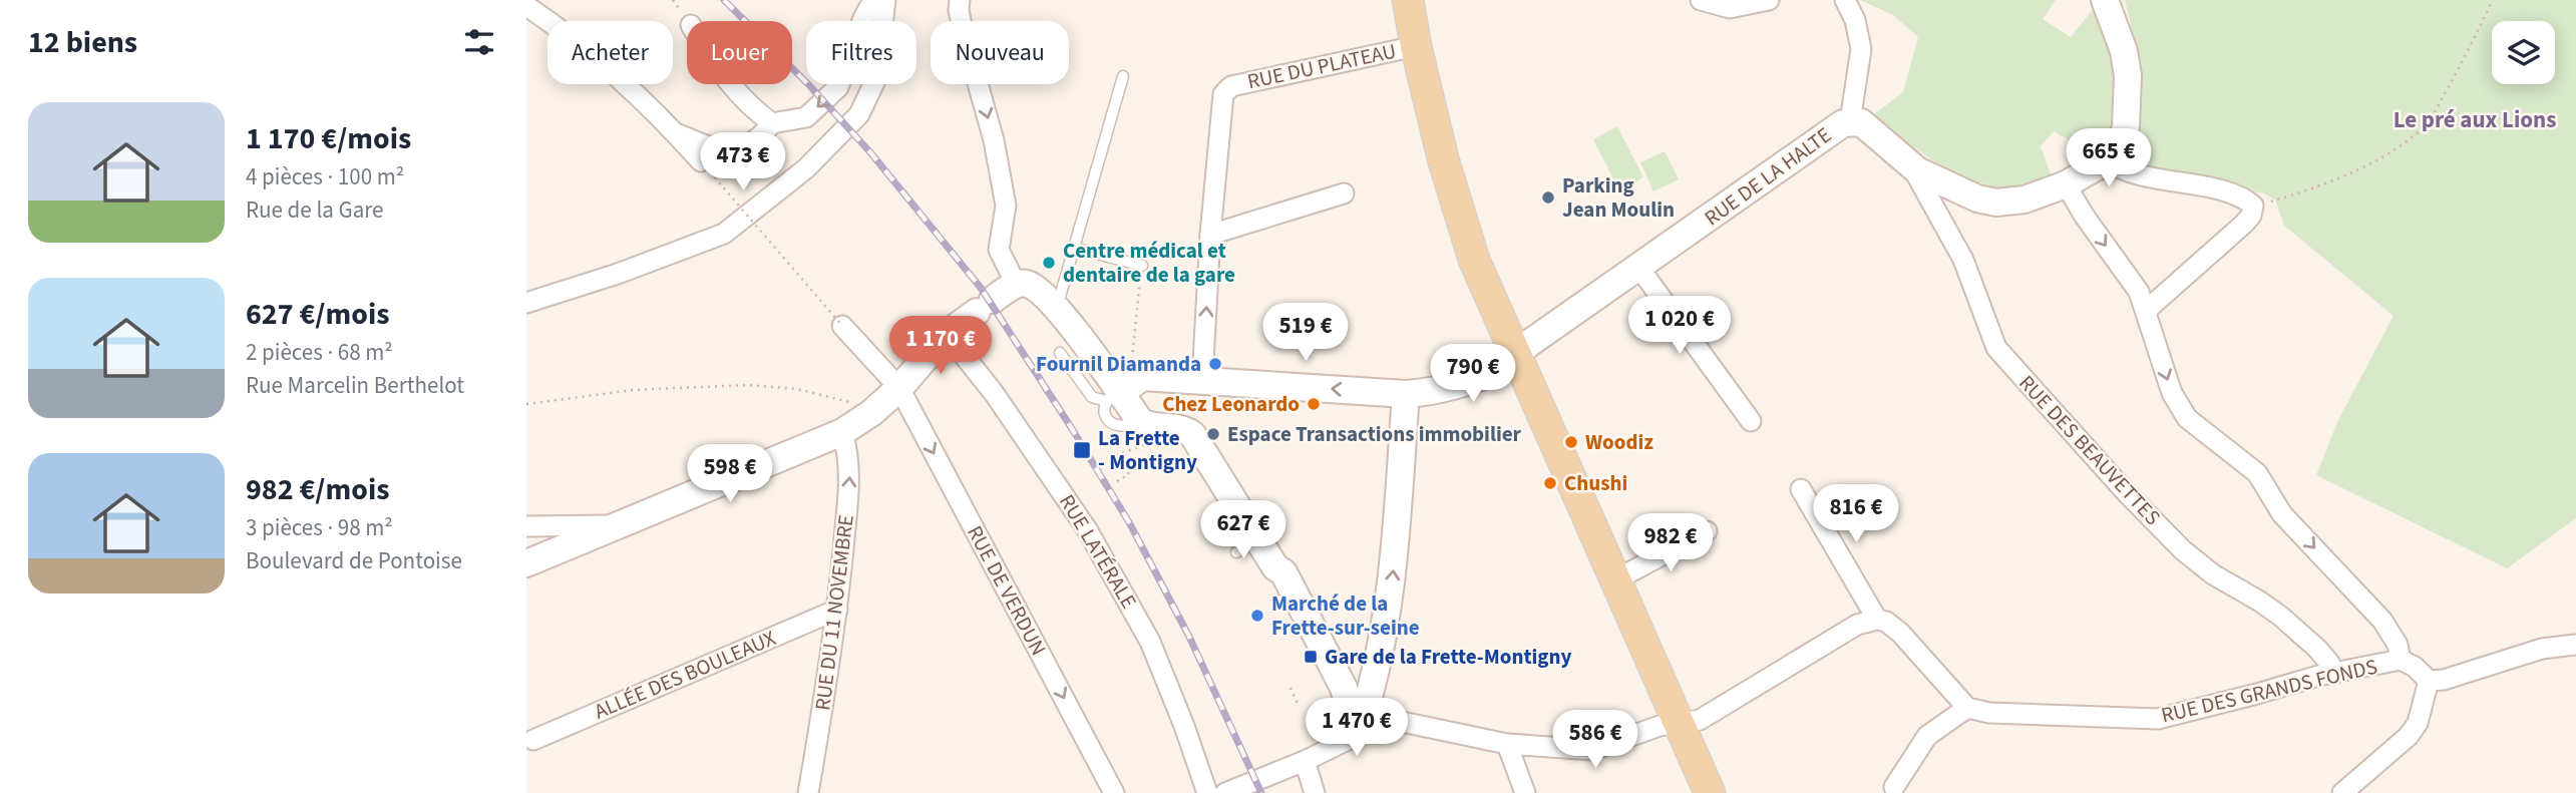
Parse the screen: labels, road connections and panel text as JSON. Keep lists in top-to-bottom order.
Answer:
{
  "streets": {
    "street": [
      "RUE DU PLATEAU",
      "RUE DE LA HALTE",
      "RUE DES BEAUVETTES",
      "RUE LATÉRALE",
      "RUE DE VERDUN",
      "RUE DU 11 NOVEMBRE",
      "ALLÉE DES BOULEAUX",
      "RUE DES GRANDS FONDS"
    ]
  },
  "crossings": [
    ["RUE DU PLATEAU", "RUE DE LA HALTE"],
    ["RUE DE LA HALTE", "RUE DES BEAUVETTES"],
    ["RUE DES BEAUVETTES", "RUE DES GRANDS FONDS"],
    ["RUE DU 11 NOVEMBRE", "ALLÉE DES BOULEAUX"]
  ],
  "one_way": ["RUE DE VERDUN", "RUE DU 11 NOVEMBRE"],
  "districts": ["Le pré aux Lions"],
  "places": {
    "other": [
      "Parking Jean Moulin",
      "Centre médical et dentaire de la gare",
      "Fournil Diamanda",
      "Chez Leonardo",
      "Espace Transactions immobilier",
      "Woodiz",
      "Chushi",
      "Marché de la Frette-sur-seine"
    ],
    "transit": ["La Frette - Montigny", "Gare de la Frette-Montigny"]
  },
  "page": {
    "heading": "12 biens",
    "chip": [
      "Acheter",
      "Louer",
      "Filtres",
      "Nouveau"
    ],
    "list": [
      {
        "name": "1 170 €/mois",
        "note": "4 pièces · 100 m² · Rue de la Gare"
      },
      {
        "name": "627 €/mois",
        "note": "2 pièces · 68 m² · Rue Marcelin Berthelot"
      },
      {
        "name": "982 €/mois",
        "note": "3 pièces · 98 m² · Boulevard de Pontoise"
      }
    ],
    "price": [
      "665 €",
      "473 €",
      "1 020 €",
      "519 €",
      "1 170 €",
      "790 €",
      "598 €",
      "816 €",
      "627 €",
      "982 €",
      "1 470 €",
      "586 €"
    ]
  }
}
